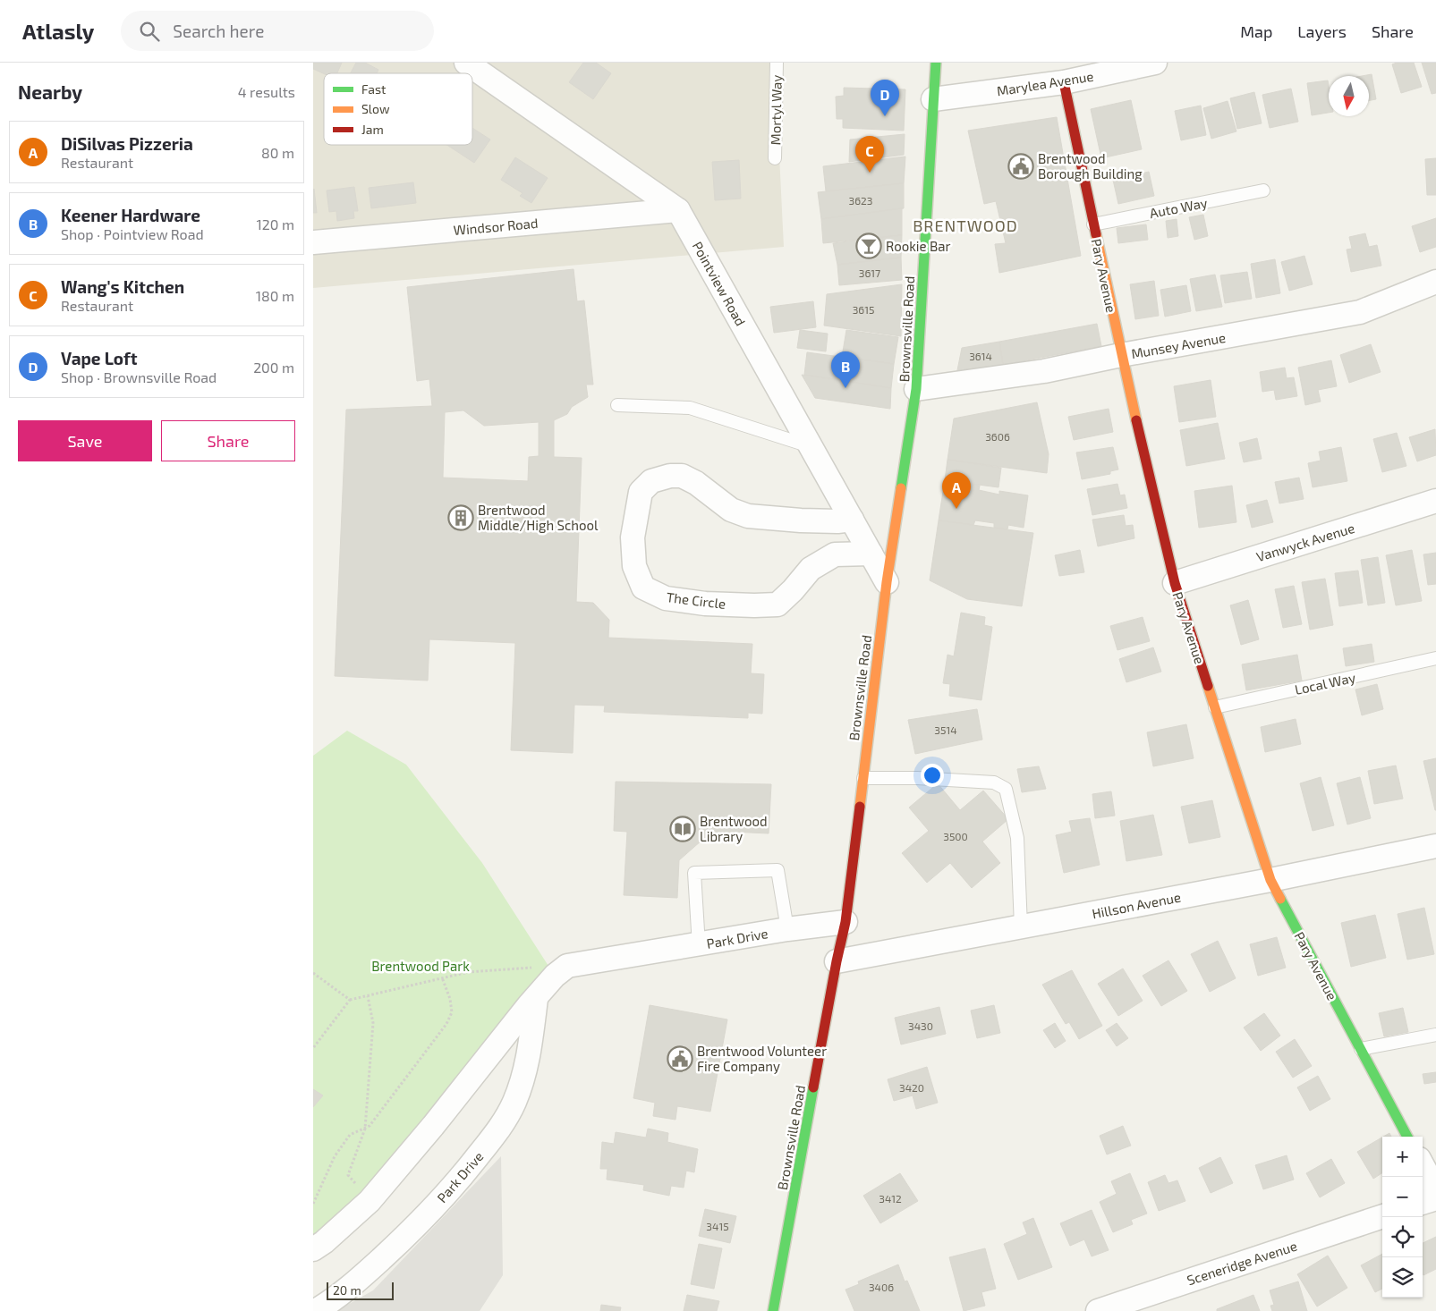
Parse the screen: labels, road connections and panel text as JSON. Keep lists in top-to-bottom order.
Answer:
{
  "streets": {
    "main road": ["Pary Avenue", "Brownsville Road"],
    "street": [
      "Marylea Avenue",
      "Windsor Road",
      "Pointview Road",
      "Munsey Avenue",
      "Vanwyck Avenue",
      "The Circle",
      "Hillson Avenue",
      "Park Drive",
      "Sceneridge Avenue"
    ],
    "lane": ["Mortyl Way", "Auto Way", "Local Way"]
  },
  "crossings": [
    ["Marylea Avenue", "Pary Avenue"],
    ["Marylea Avenue", "Brownsville Road"],
    ["Auto Way", "Pary Avenue"],
    ["Windsor Road", "Pointview Road"],
    ["Pary Avenue", "Munsey Avenue"],
    ["Pary Avenue", "Vanwyck Avenue"],
    ["Pary Avenue", "Local Way"],
    ["Pary Avenue", "Hillson Avenue"],
    ["Pointview Road", "Brownsville Road"],
    ["Pointview Road", "The Circle"],
    ["Brownsville Road", "Munsey Avenue"],
    ["Brownsville Road", "Hillson Avenue"],
    ["Brownsville Road", "Park Drive"]
  ],
  "districts": ["BRENTWOOD"],
  "parks": ["Brentwood Park"],
  "places": {
    "public building": ["Brentwood Borough Building", "Brentwood Volunteer Fire Company"],
    "bar": ["Rookie Bar"],
    "building": ["Brentwood Middle/High School"],
    "library": ["Brentwood Library"]
  },
  "house_numbers": [
    "3623",
    "3617",
    "3615",
    "3614",
    "3606",
    "3514",
    "3500",
    "3430",
    "3420",
    "3412",
    "3415",
    "3406"
  ],
  "legend": ["Fast", "Slow", "Jam"],
  "scale_bar": "20 m",
  "north": "bottom",
  "page": {
    "header": "Atlasly",
    "search": "Search here",
    "nav": ["Map", "Layers", "Share"],
    "heading": ["Nearby", "4 results"],
    "pins": [
      "D",
      "C",
      "B",
      "A"
    ],
    "list": [
      {
        "mark": "A",
        "name": "DiSilvas Pizzeria",
        "note": "Restaurant",
        "value": "80 m"
      },
      {
        "mark": "B",
        "name": "Keener Hardware",
        "note": "Shop · Pointview Road",
        "value": "120 m"
      },
      {
        "mark": "C",
        "name": "Wang's Kitchen",
        "note": "Restaurant",
        "value": "180 m"
      },
      {
        "mark": "D",
        "name": "Vape Loft",
        "note": "Shop · Brownsville Road",
        "value": "200 m"
      }
    ],
    "buttons": ["Save", "Share"],
    "map_buttons": ["+", "−"],
    "scale": "20 m"
  }
}
